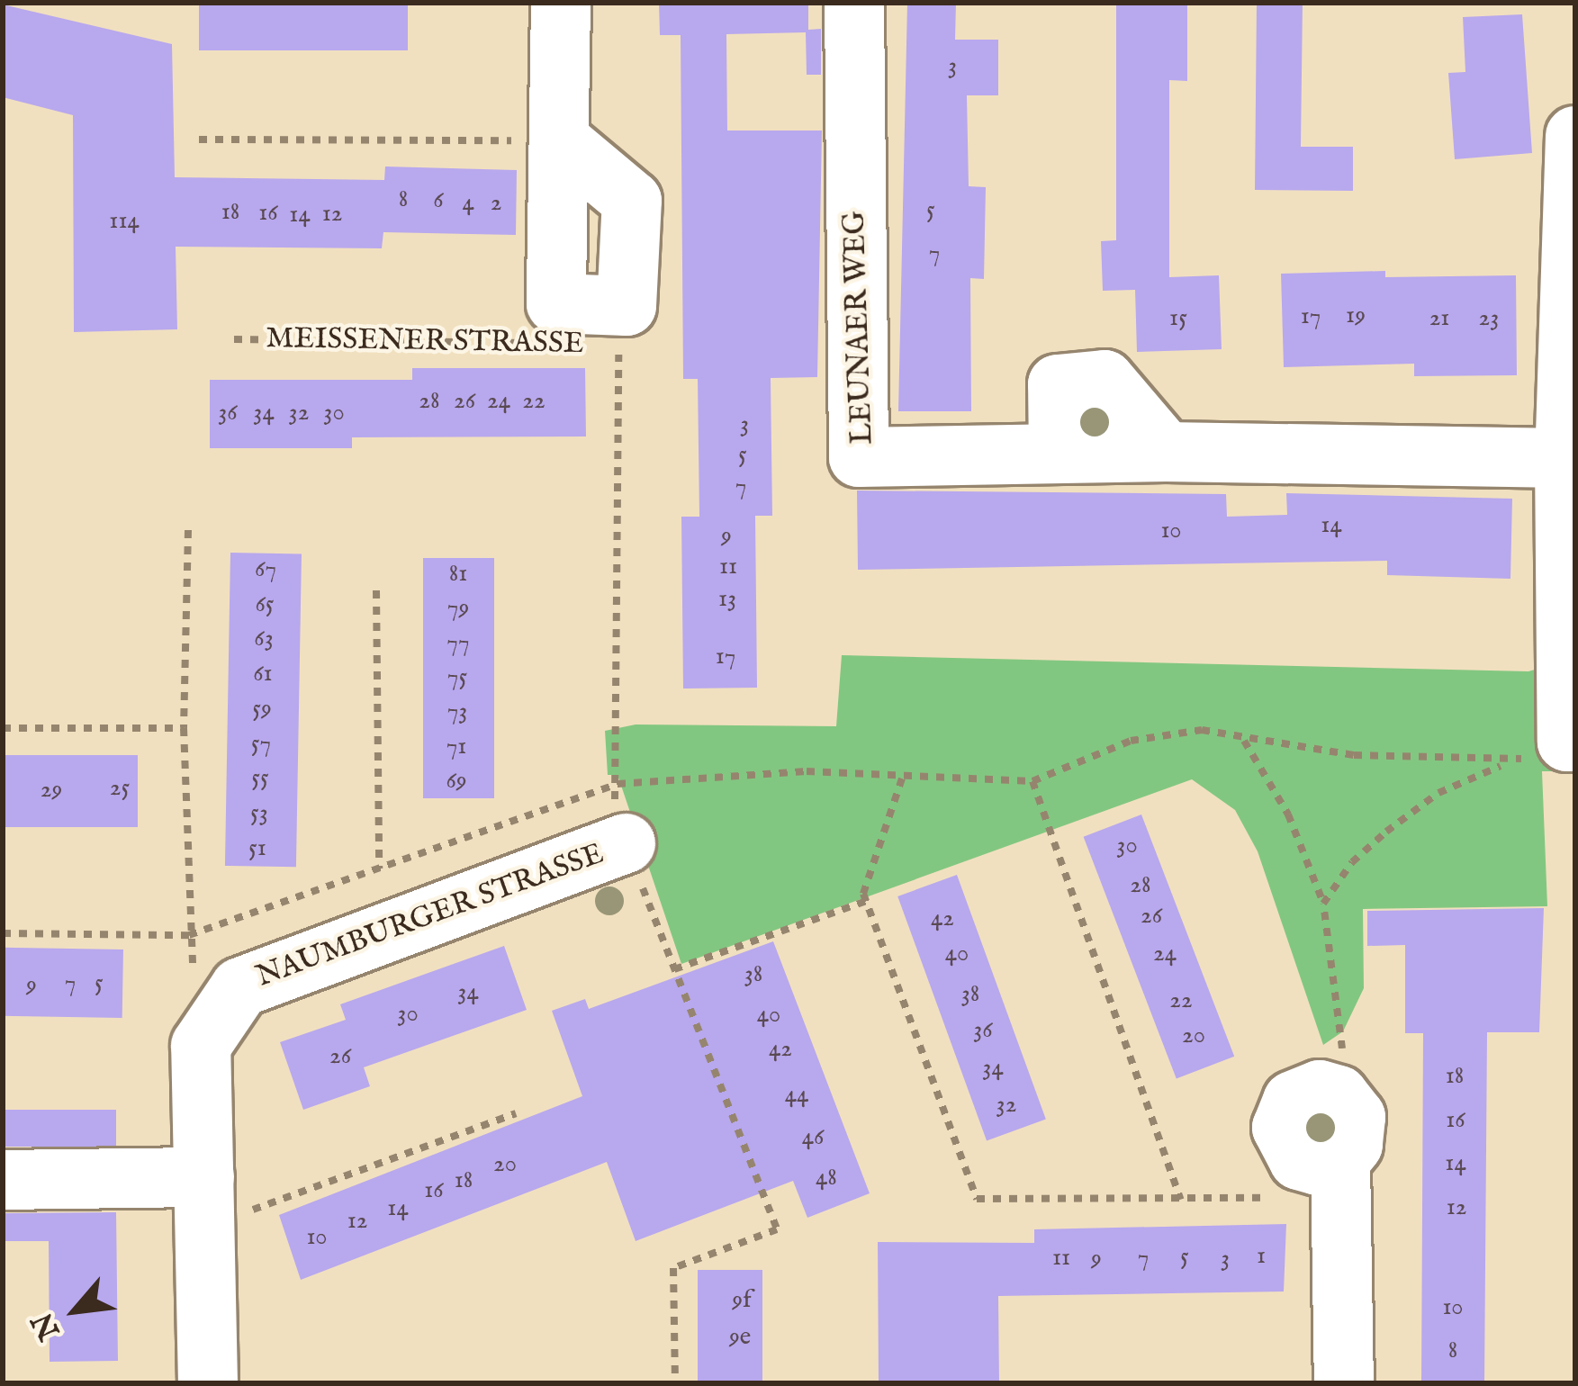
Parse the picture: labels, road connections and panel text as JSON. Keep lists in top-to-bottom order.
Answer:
{
  "streets": {
    "street": ["LEUNAER WEG", "MEISSENER STRASSE", "NAUMBURGER STRASSE"]
  },
  "house_numbers": [
    "3",
    "8",
    "6",
    "4",
    "2",
    "5",
    "18",
    "16",
    "12",
    "14",
    "114",
    "7",
    "19",
    "17",
    "15",
    "21",
    "23",
    "28",
    "26",
    "24",
    "22",
    "36",
    "34",
    "32",
    "30",
    "3",
    "5",
    "7",
    "14",
    "10",
    "9",
    "11",
    "67",
    "81",
    "13",
    "65",
    "79",
    "63",
    "77",
    "17",
    "61",
    "75",
    "59",
    "73",
    "57",
    "71",
    "55",
    "69",
    "25",
    "29",
    "53",
    "30",
    "51",
    "28",
    "26",
    "42",
    "40",
    "24",
    "38",
    "7",
    "5",
    "9",
    "34",
    "38",
    "22",
    "30",
    "40",
    "36",
    "20",
    "42",
    "26",
    "34",
    "18",
    "44",
    "32",
    "16",
    "46",
    "14",
    "20",
    "48",
    "18",
    "16",
    "12",
    "14",
    "12",
    "10",
    "1",
    "5",
    "11",
    "7",
    "9",
    "3",
    "9f",
    "10",
    "9e",
    "8"
  ],
  "north": "bottom left"
}
